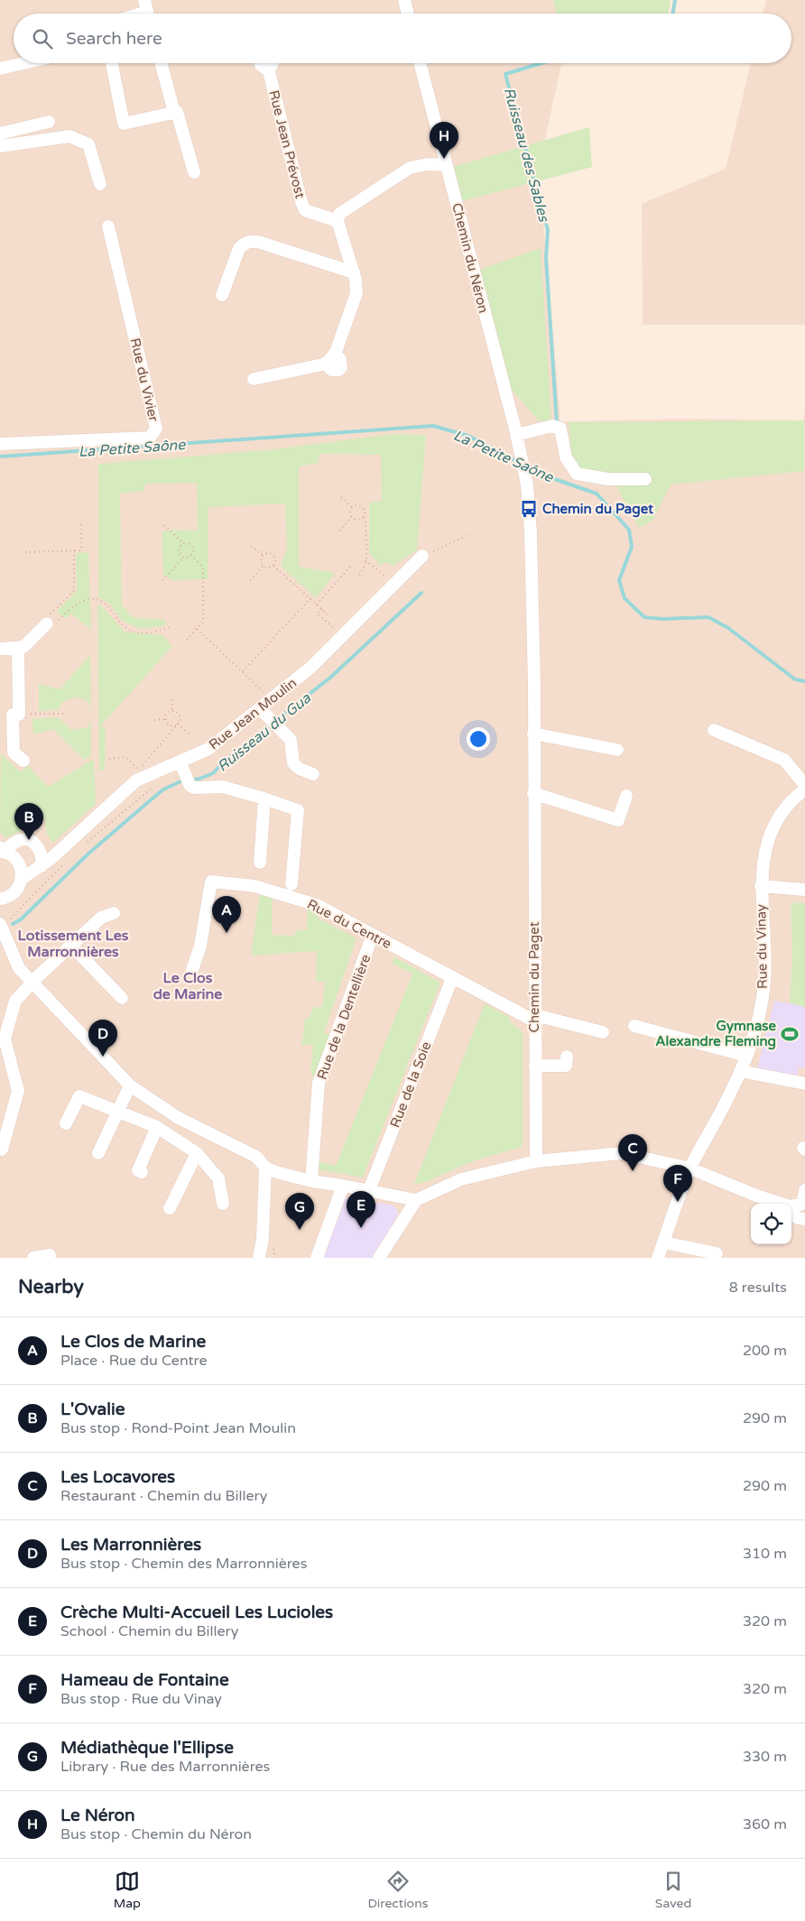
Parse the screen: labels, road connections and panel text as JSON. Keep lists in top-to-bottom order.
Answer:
{
  "streets": {
    "street": [
      "Rue Jean Prévost",
      "Chemin du Néron",
      "Rue du Vivier",
      "Rue Jean Moulin",
      "Rue du Centre",
      "Rue du Vinay",
      "Chemin du Paget",
      "Rue de la Dentellière",
      "Rue de la Soie"
    ]
  },
  "crossings": [
    ["Chemin du Néron", "Chemin du Paget"],
    ["Rue du Centre", "Chemin du Paget"],
    ["Rue du Centre", "Rue de la Dentellière"],
    ["Rue du Centre", "Rue de la Soie"]
  ],
  "districts": ["Lotissement Les Marronnières", "Le Clos de Marine"],
  "water": ["Ruisseau des Sables", "La Petite Saône", "Ruisseau du Gua"],
  "places": {
    "bus stop": ["Chemin du Paget"],
    "sports": ["Gymnase Alexandre Fleming"]
  },
  "page": {
    "search": "Search here",
    "pins": [
      "H",
      "B",
      "A",
      "D",
      "C",
      "F",
      "E",
      "G"
    ],
    "heading": ["Nearby", "8 results"],
    "list": [
      {
        "mark": "A",
        "name": "Le Clos de Marine",
        "note": "Place · Rue du Centre",
        "value": "200 m"
      },
      {
        "mark": "B",
        "name": "L'Ovalie",
        "note": "Bus stop · Rond-Point Jean Moulin",
        "value": "290 m"
      },
      {
        "mark": "C",
        "name": "Les Locavores",
        "note": "Restaurant · Chemin du Billery",
        "value": "290 m"
      },
      {
        "mark": "D",
        "name": "Les Marronnières",
        "note": "Bus stop · Chemin des Marronnières",
        "value": "310 m"
      },
      {
        "mark": "E",
        "name": "Crèche Multi-Accueil Les Lucioles",
        "note": "School · Chemin du Billery",
        "value": "320 m"
      },
      {
        "mark": "F",
        "name": "Hameau de Fontaine",
        "note": "Bus stop · Rue du Vinay",
        "value": "320 m"
      },
      {
        "mark": "G",
        "name": "Médiathèque l'Ellipse",
        "note": "Library · Rue des Marronnières",
        "value": "330 m"
      },
      {
        "mark": "H",
        "name": "Le Néron",
        "note": "Bus stop · Chemin du Néron",
        "value": "360 m"
      }
    ],
    "nav": ["Map", "Directions", "Saved"]
  }
}
